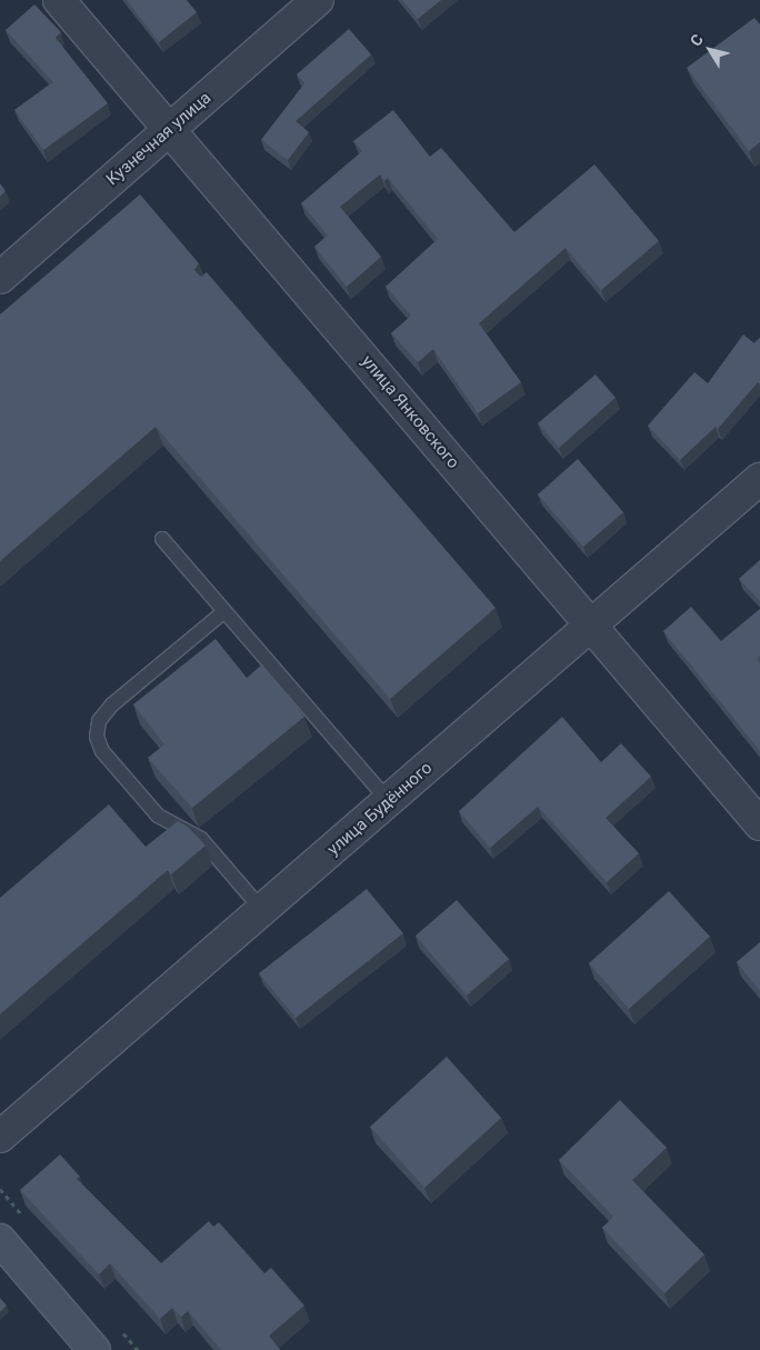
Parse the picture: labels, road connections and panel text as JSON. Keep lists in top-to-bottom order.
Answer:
{
  "streets": {
    "street": ["Кузнечная улица", "улица Янковского", "улица Будённого"]
  },
  "crossings": [
    ["Кузнечная улица", "улица Янковского"],
    ["улица Янковского", "улица Будённого"]
  ],
  "north": "top left"
}
